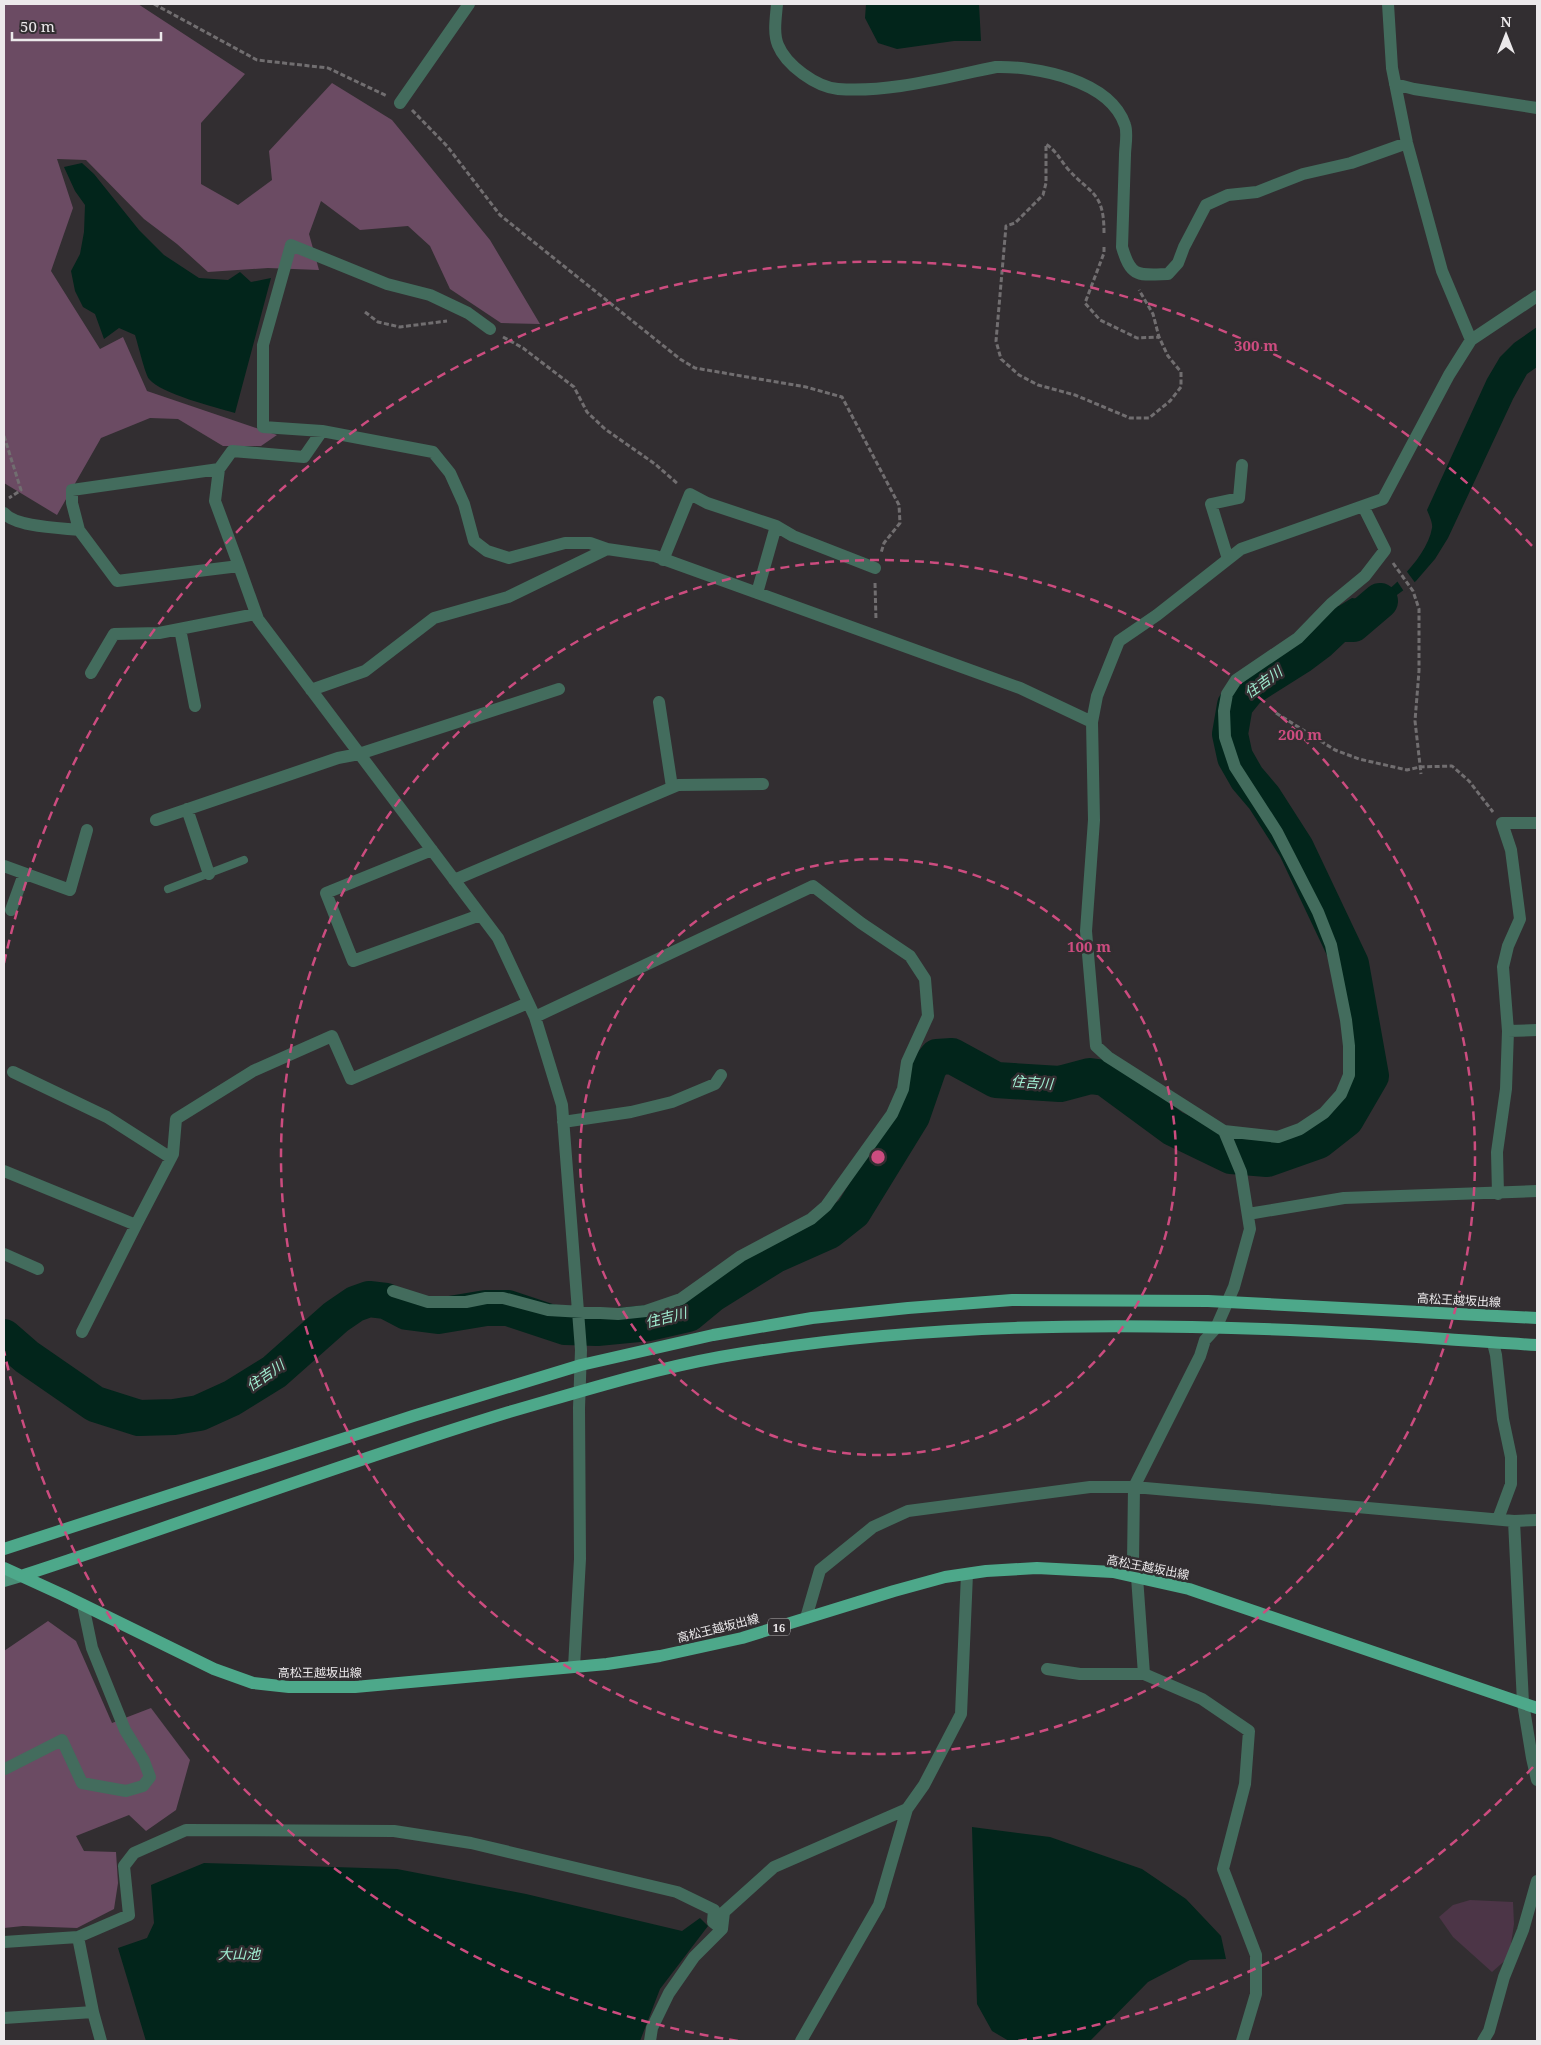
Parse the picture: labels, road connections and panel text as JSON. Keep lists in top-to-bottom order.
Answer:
{
  "streets": {
    "main road": ["高松王越坂出線", "16"]
  },
  "water": ["住吉川", "大山池"],
  "scale_bar": "50 m",
  "north": "top",
  "rings": ["300 m", "200 m", "100 m"]
}
